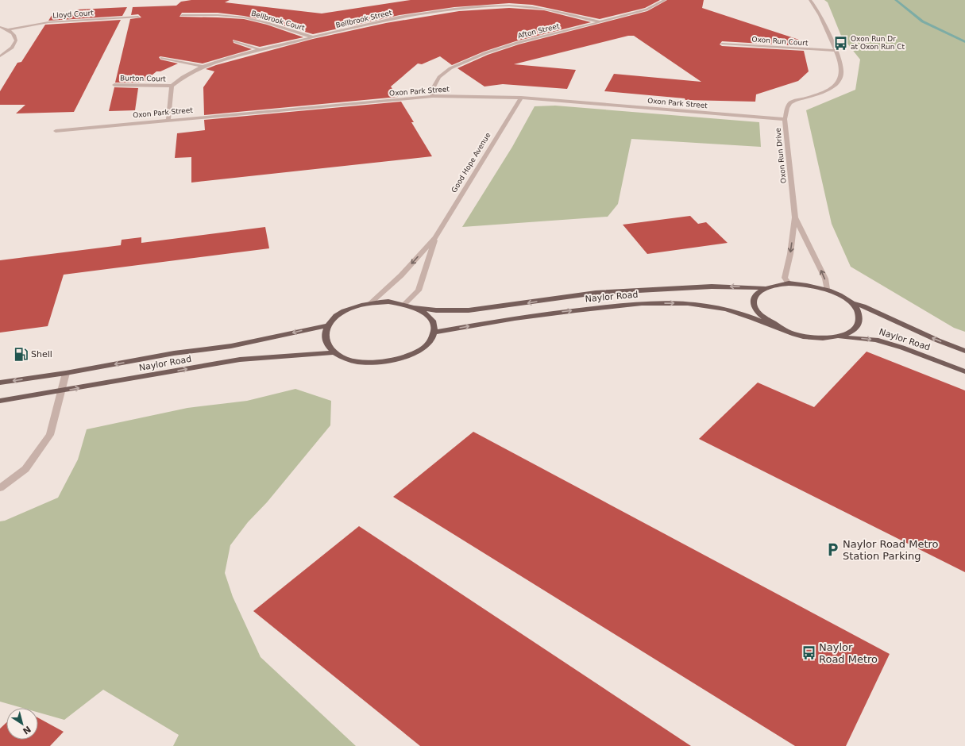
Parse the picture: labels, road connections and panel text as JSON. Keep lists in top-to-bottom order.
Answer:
{
  "streets": {
    "main road": ["Naylor Road"],
    "street": [
      "Lloyd Court",
      "Bellbrook Street",
      "Bellbrook Court",
      "Afton Street",
      "Oxon Run Court",
      "Burton Court",
      "Oxon Park Street",
      "Oxon Run Drive",
      "Good Hope Avenue"
    ]
  },
  "crossings": [
    ["Bellbrook Street", "Bellbrook Court"],
    ["Bellbrook Street", "Afton Street"],
    ["Bellbrook Street", "Burton Court"],
    ["Afton Street", "Oxon Park Street"],
    ["Oxon Run Court", "Oxon Run Drive"],
    ["Oxon Park Street", "Oxon Run Drive"],
    ["Oxon Park Street", "Good Hope Avenue"],
    ["Good Hope Avenue", "Naylor Road"]
  ],
  "places": {
    "bus stop": ["Oxon Run Dr at Oxon Run Ct", "Naylor Road Metro"],
    "fuel station": ["Shell"],
    "parking": ["Naylor Road Metro Station Parking"]
  },
  "north": "bottom right"
}
